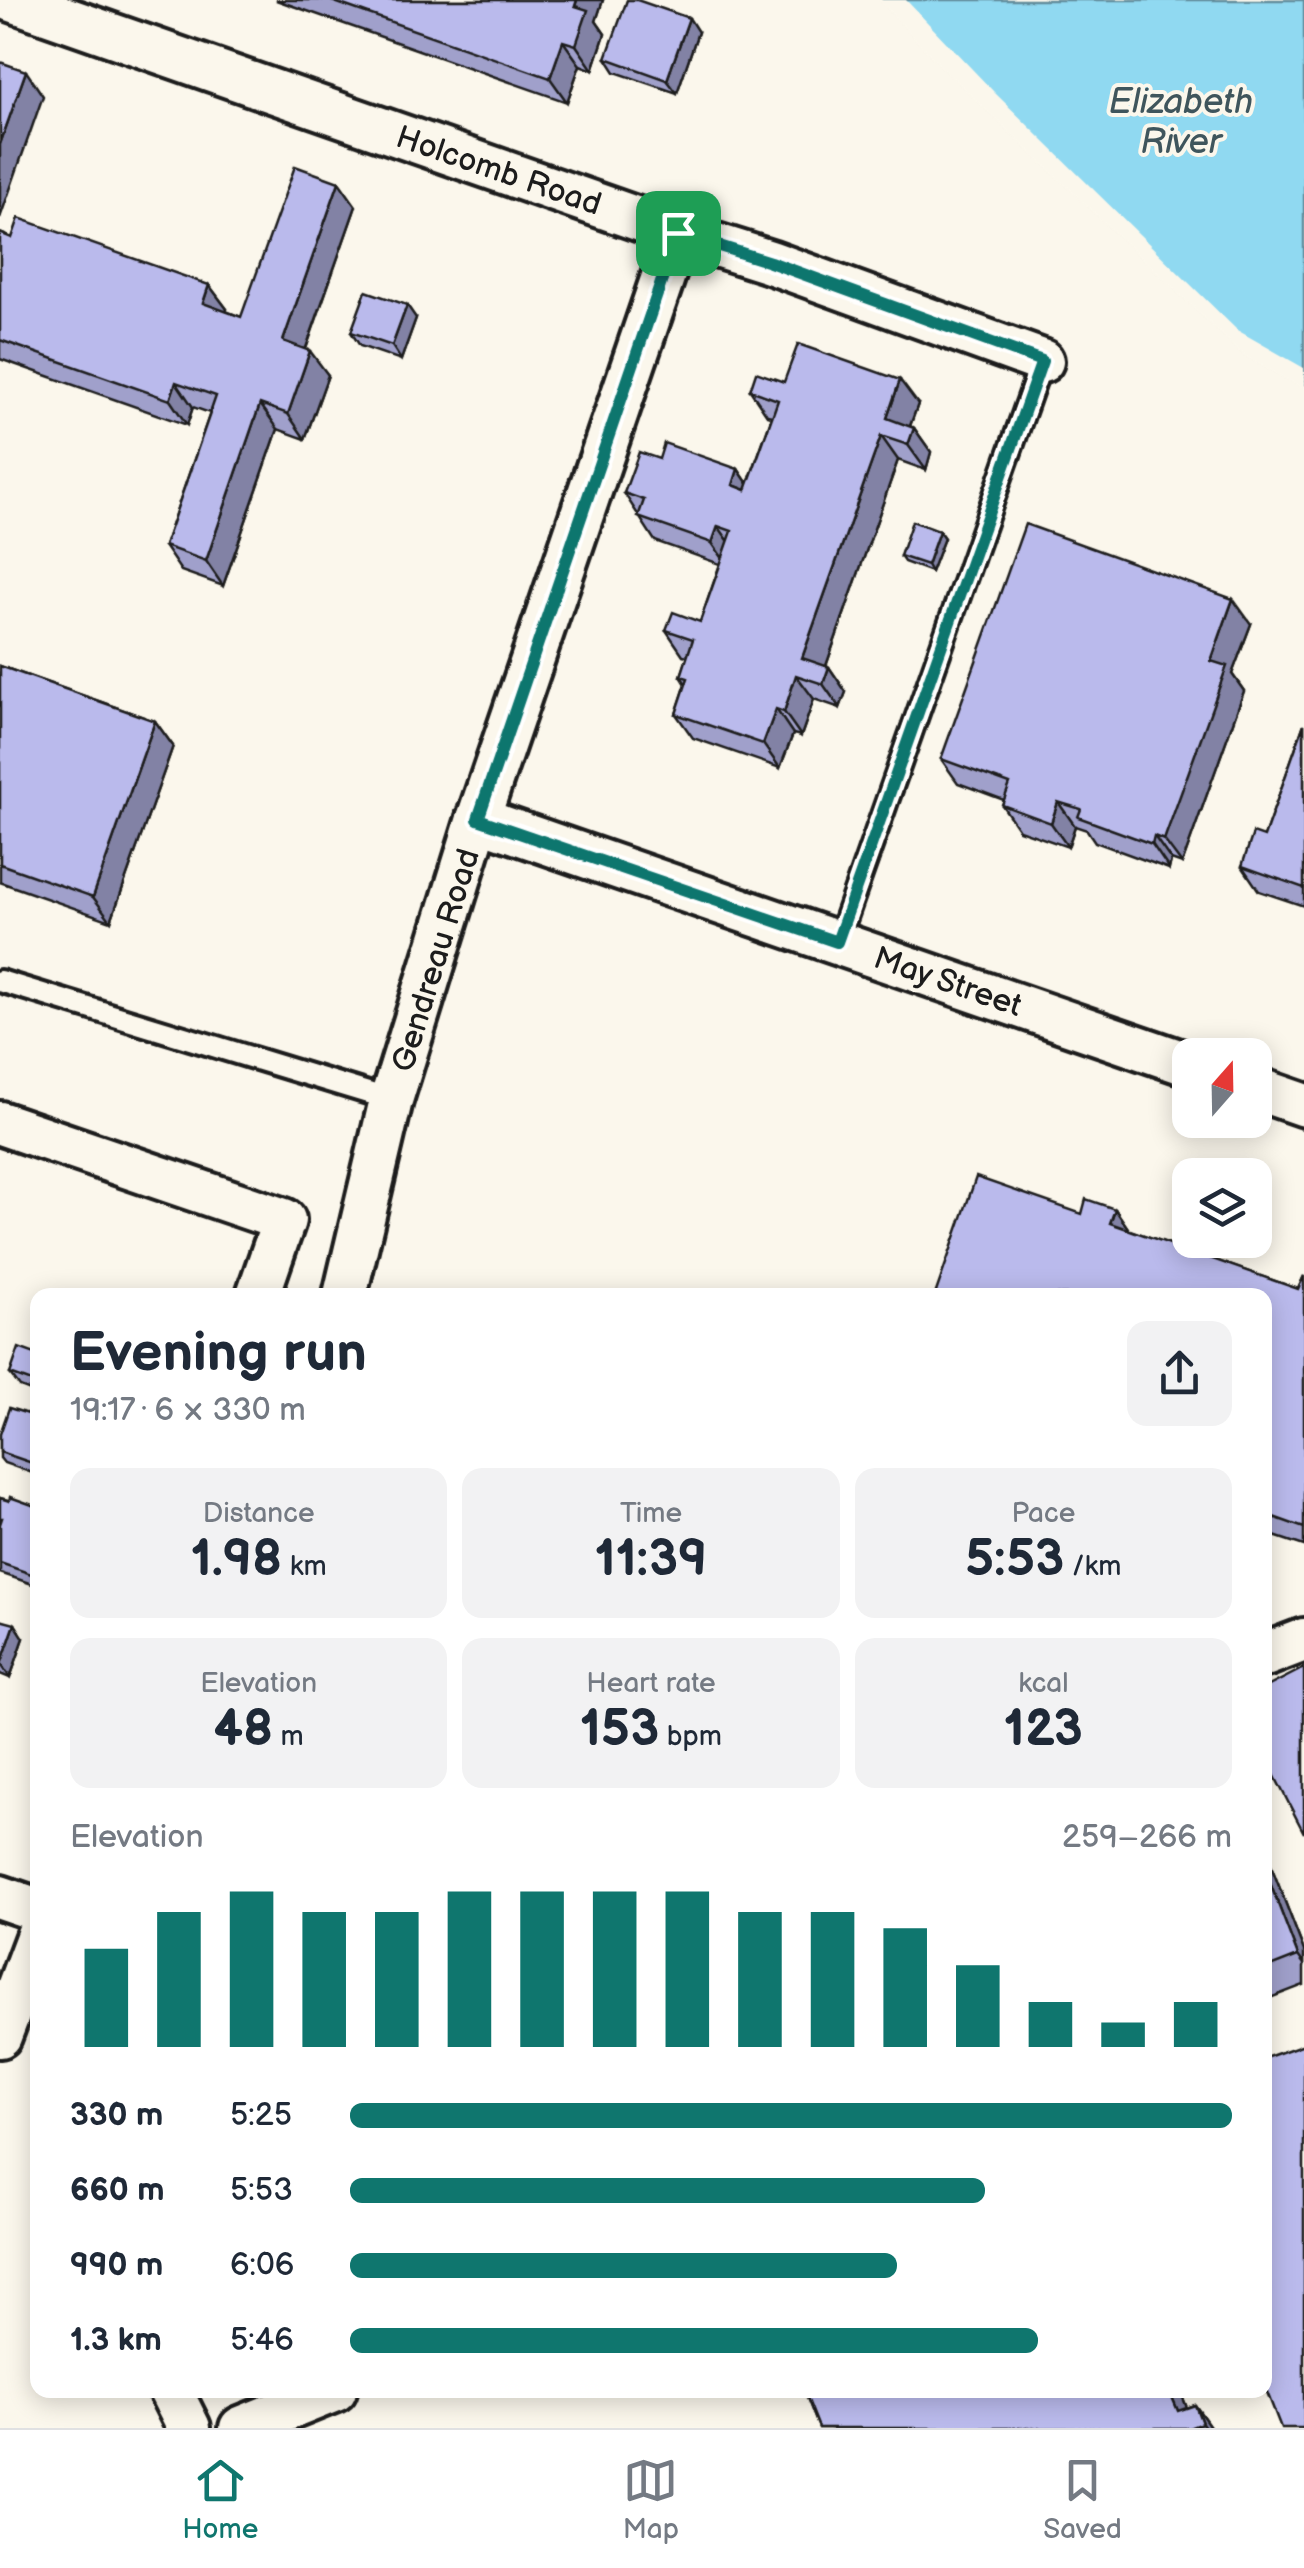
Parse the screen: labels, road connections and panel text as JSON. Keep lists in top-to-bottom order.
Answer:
{
  "streets": {
    "street": ["Holcomb Road", "Gendreau Road", "May Street"]
  },
  "crossings": [
    ["Holcomb Road", "Gendreau Road"],
    ["Gendreau Road", "May Street"]
  ],
  "water": ["Elizabeth River"],
  "north": "top",
  "page": {
    "heading": ["Evening run", "19:17 · 6 × 330 m"],
    "stats": [
      ["Distance", "1.98 km"],
      ["Time", "11:39"],
      ["Pace", "5:53 /km"],
      ["Elevation", "48 m"],
      ["Heart rate", "153 bpm"],
      ["kcal", "123"]
    ],
    "chart": ["Elevation", "259–266 m"],
    "list": [
      {
        "name": "330 m",
        "note": "5:25"
      },
      {
        "name": "660 m",
        "note": "5:53"
      },
      {
        "name": "990 m",
        "note": "6:06"
      },
      {
        "name": "1.3 km",
        "note": "5:46"
      }
    ],
    "tabs": ["Home", "Map", "Saved"]
  }
}
